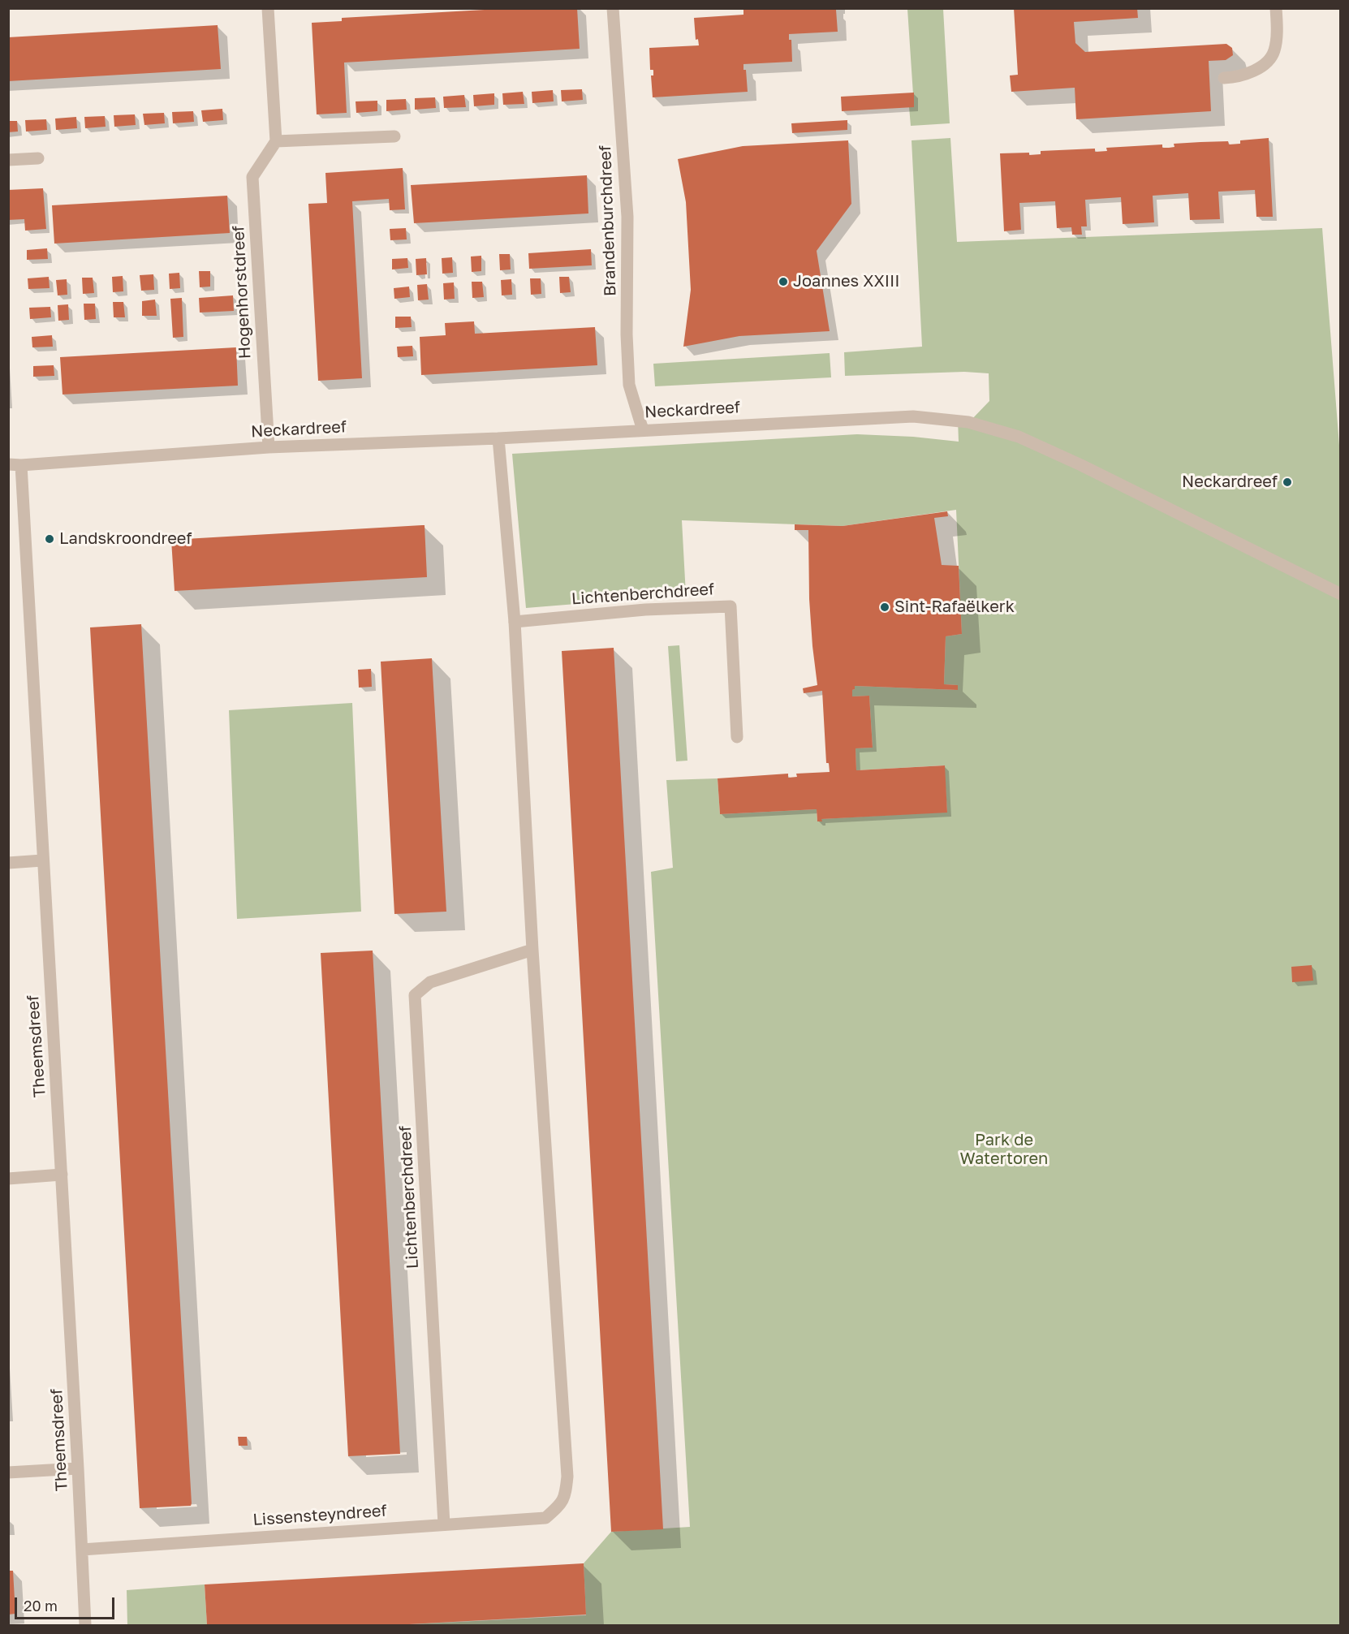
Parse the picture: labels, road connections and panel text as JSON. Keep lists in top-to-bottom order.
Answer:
{
  "streets": {
    "street": [
      "Brandenburchdreef",
      "Hogenhorstdreef",
      "Neckardreef",
      "Lichtenberchdreef",
      "Theemsdreef",
      "Lissensteyndreef"
    ]
  },
  "crossings": [
    ["Brandenburchdreef", "Neckardreef"],
    ["Hogenhorstdreef", "Neckardreef"],
    ["Neckardreef", "Theemsdreef"],
    ["Lichtenberchdreef", "Lissensteyndreef"],
    ["Theemsdreef", "Lissensteyndreef"]
  ],
  "parks": ["Park de Watertoren"],
  "places": [
    "Joannes XXIII",
    "Neckardreef",
    "Landskroondreef",
    "Sint-Rafaëlkerk"
  ],
  "scale_bar": "20 m"
}
